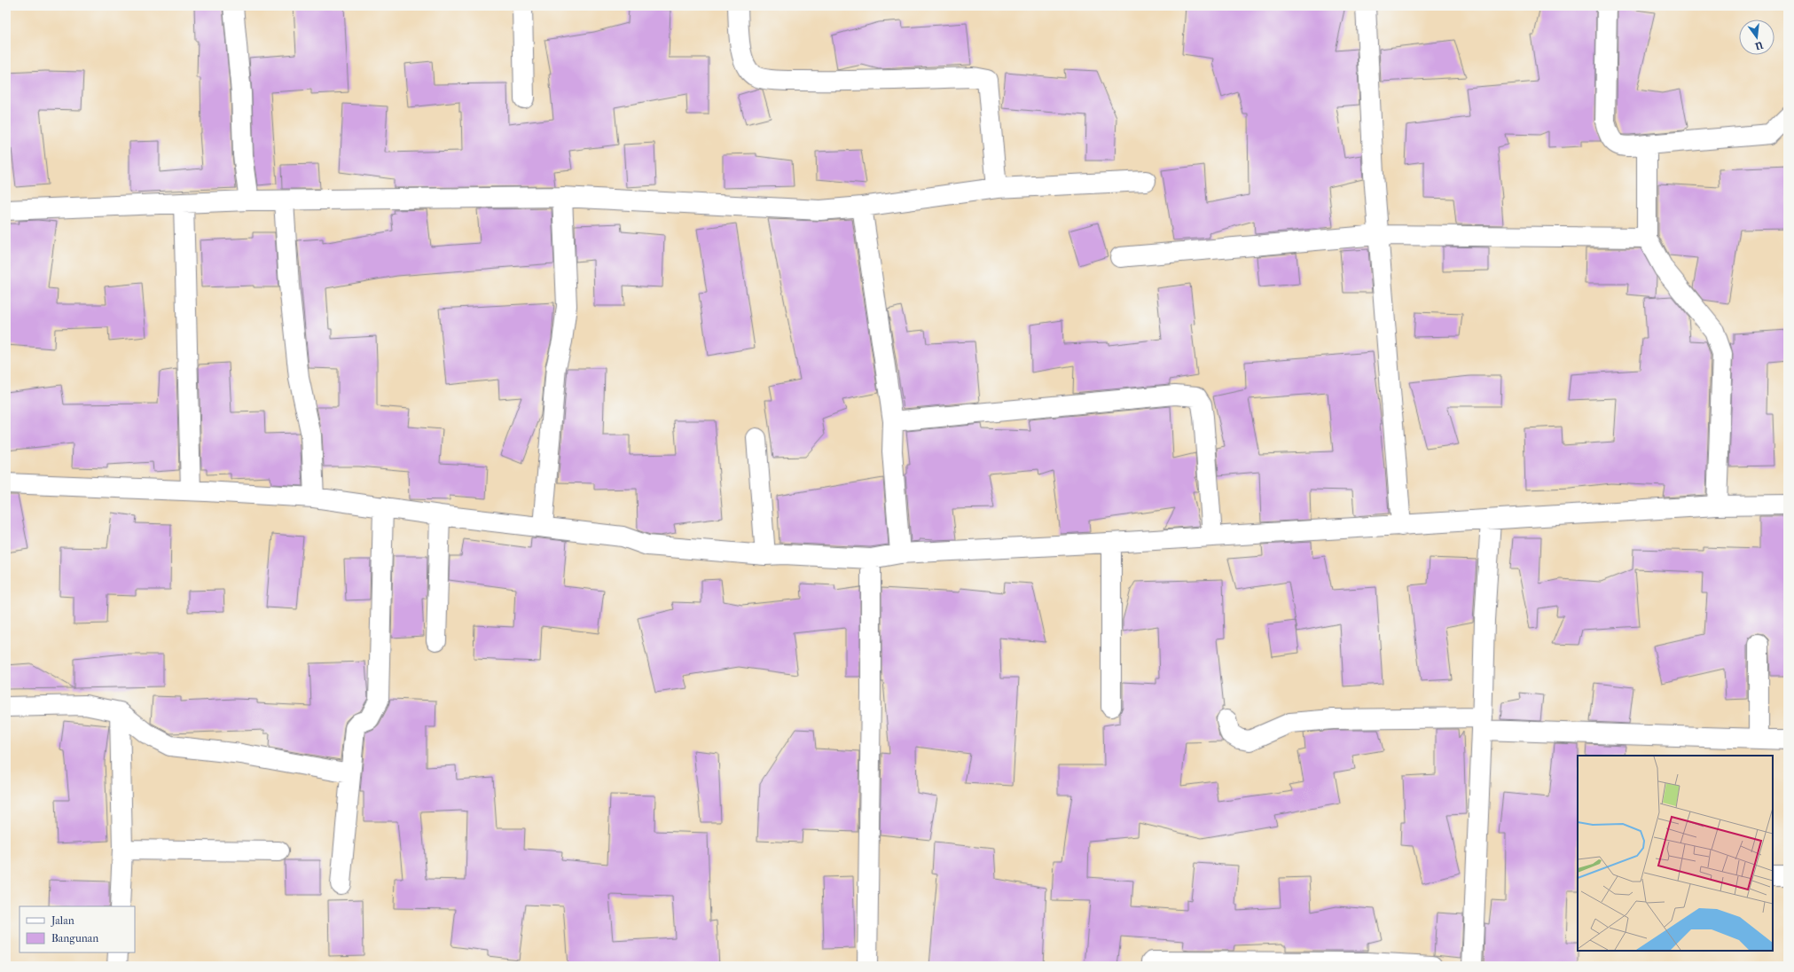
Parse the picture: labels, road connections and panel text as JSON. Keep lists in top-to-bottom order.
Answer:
{
  "legend": ["Jalan", "Bangunan"],
  "north": "bottom"
}
